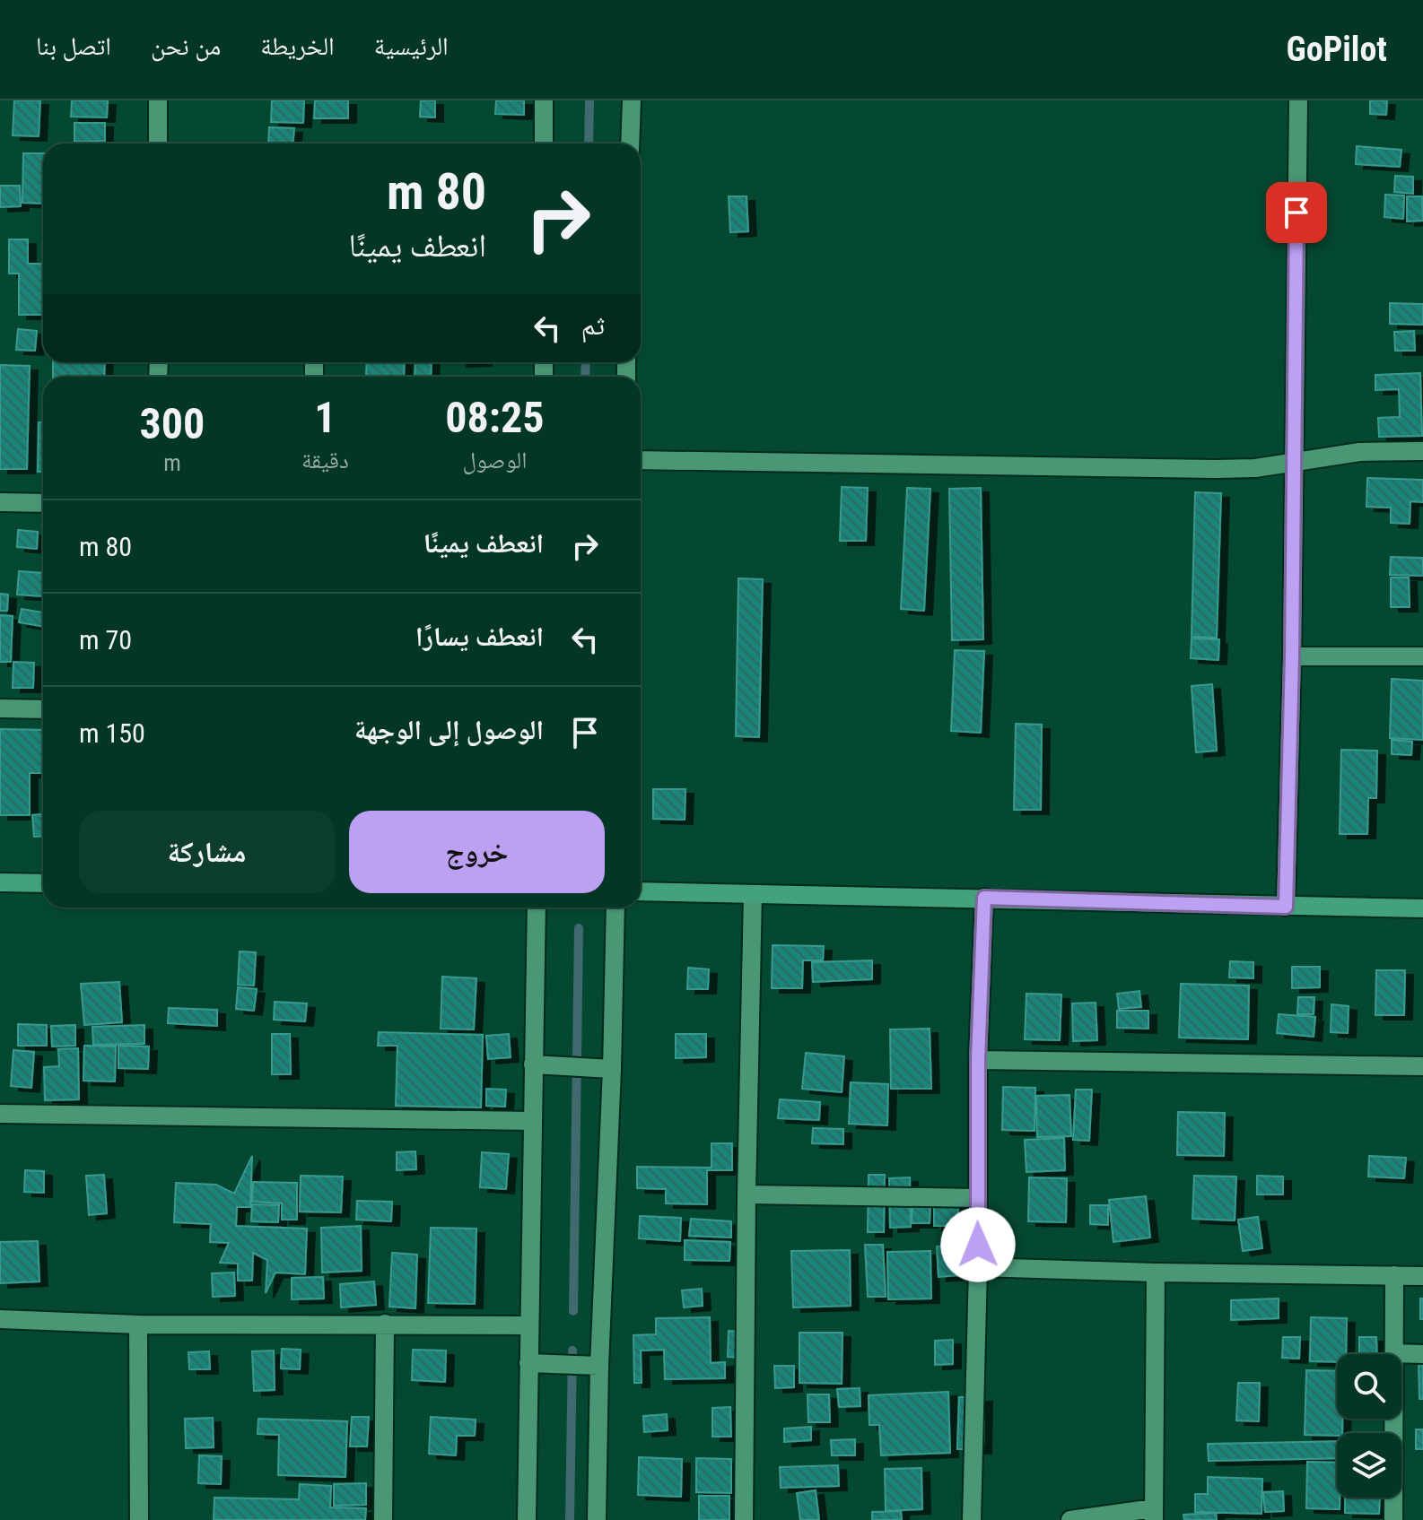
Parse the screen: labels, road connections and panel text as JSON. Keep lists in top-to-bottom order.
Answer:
{
  "page": {
    "header": "GoPilot",
    "nav": [
      "الرئيسية",
      "الخريطة",
      "من نحن",
      "اتصل بنا"
    ],
    "turn": ["80 m", "انعطف يمينًا"],
    "then": "ثم",
    "eta": [
      "08:25",
      "الوصول",
      "1",
      "دقيقة",
      "300",
      "m"
    ],
    "list": [
      {
        "name": "انعطف يمينًا",
        "value": "80 m"
      },
      {
        "name": "انعطف يسارًا",
        "value": "70 m"
      },
      {
        "name": "الوصول إلى الوجهة",
        "value": "150 m"
      }
    ],
    "buttons": ["خروج", "مشاركة"]
  }
}
